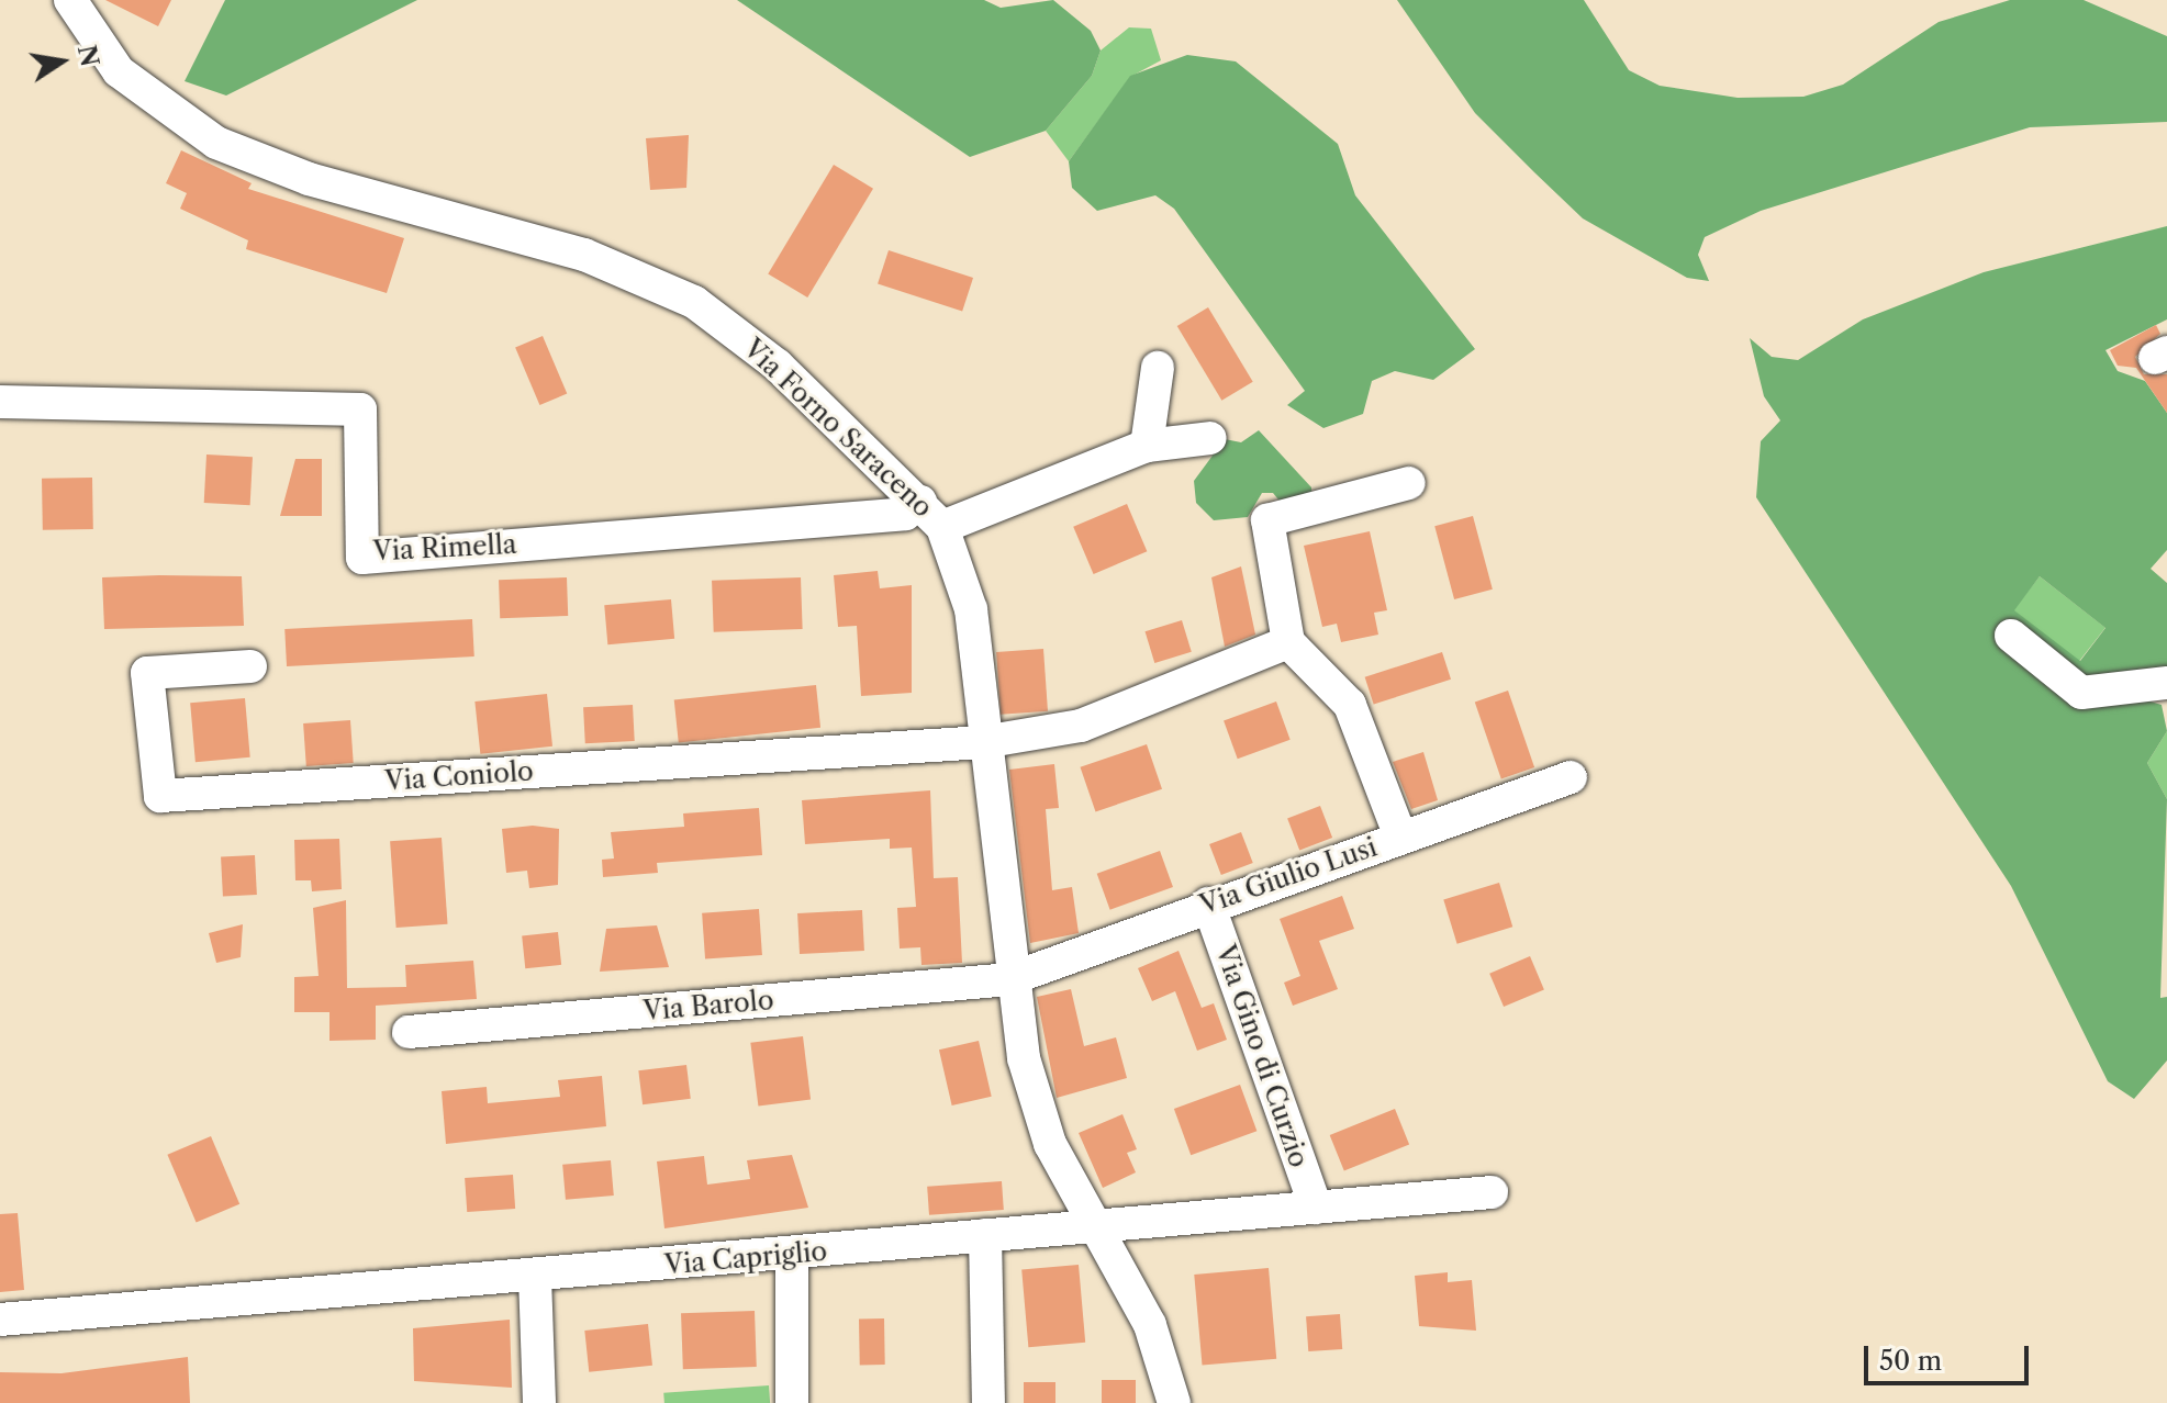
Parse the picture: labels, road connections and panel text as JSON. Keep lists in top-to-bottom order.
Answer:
{
  "streets": {
    "street": [
      "Via Forno Saraceno",
      "Via Rimella",
      "Via Coniolo",
      "Via Giulio Lusi",
      "Via Barolo",
      "Via Gino di Curzio",
      "Via Capriglio"
    ]
  },
  "crossings": [
    ["Via Forno Saraceno", "Via Rimella"],
    ["Via Forno Saraceno", "Via Coniolo"],
    ["Via Forno Saraceno", "Via Giulio Lusi"],
    ["Via Forno Saraceno", "Via Barolo"],
    ["Via Forno Saraceno", "Via Capriglio"],
    ["Via Giulio Lusi", "Via Barolo"],
    ["Via Giulio Lusi", "Via Gino di Curzio"],
    ["Via Gino di Curzio", "Via Capriglio"]
  ],
  "scale_bar": "50 m",
  "north": "right"
}
